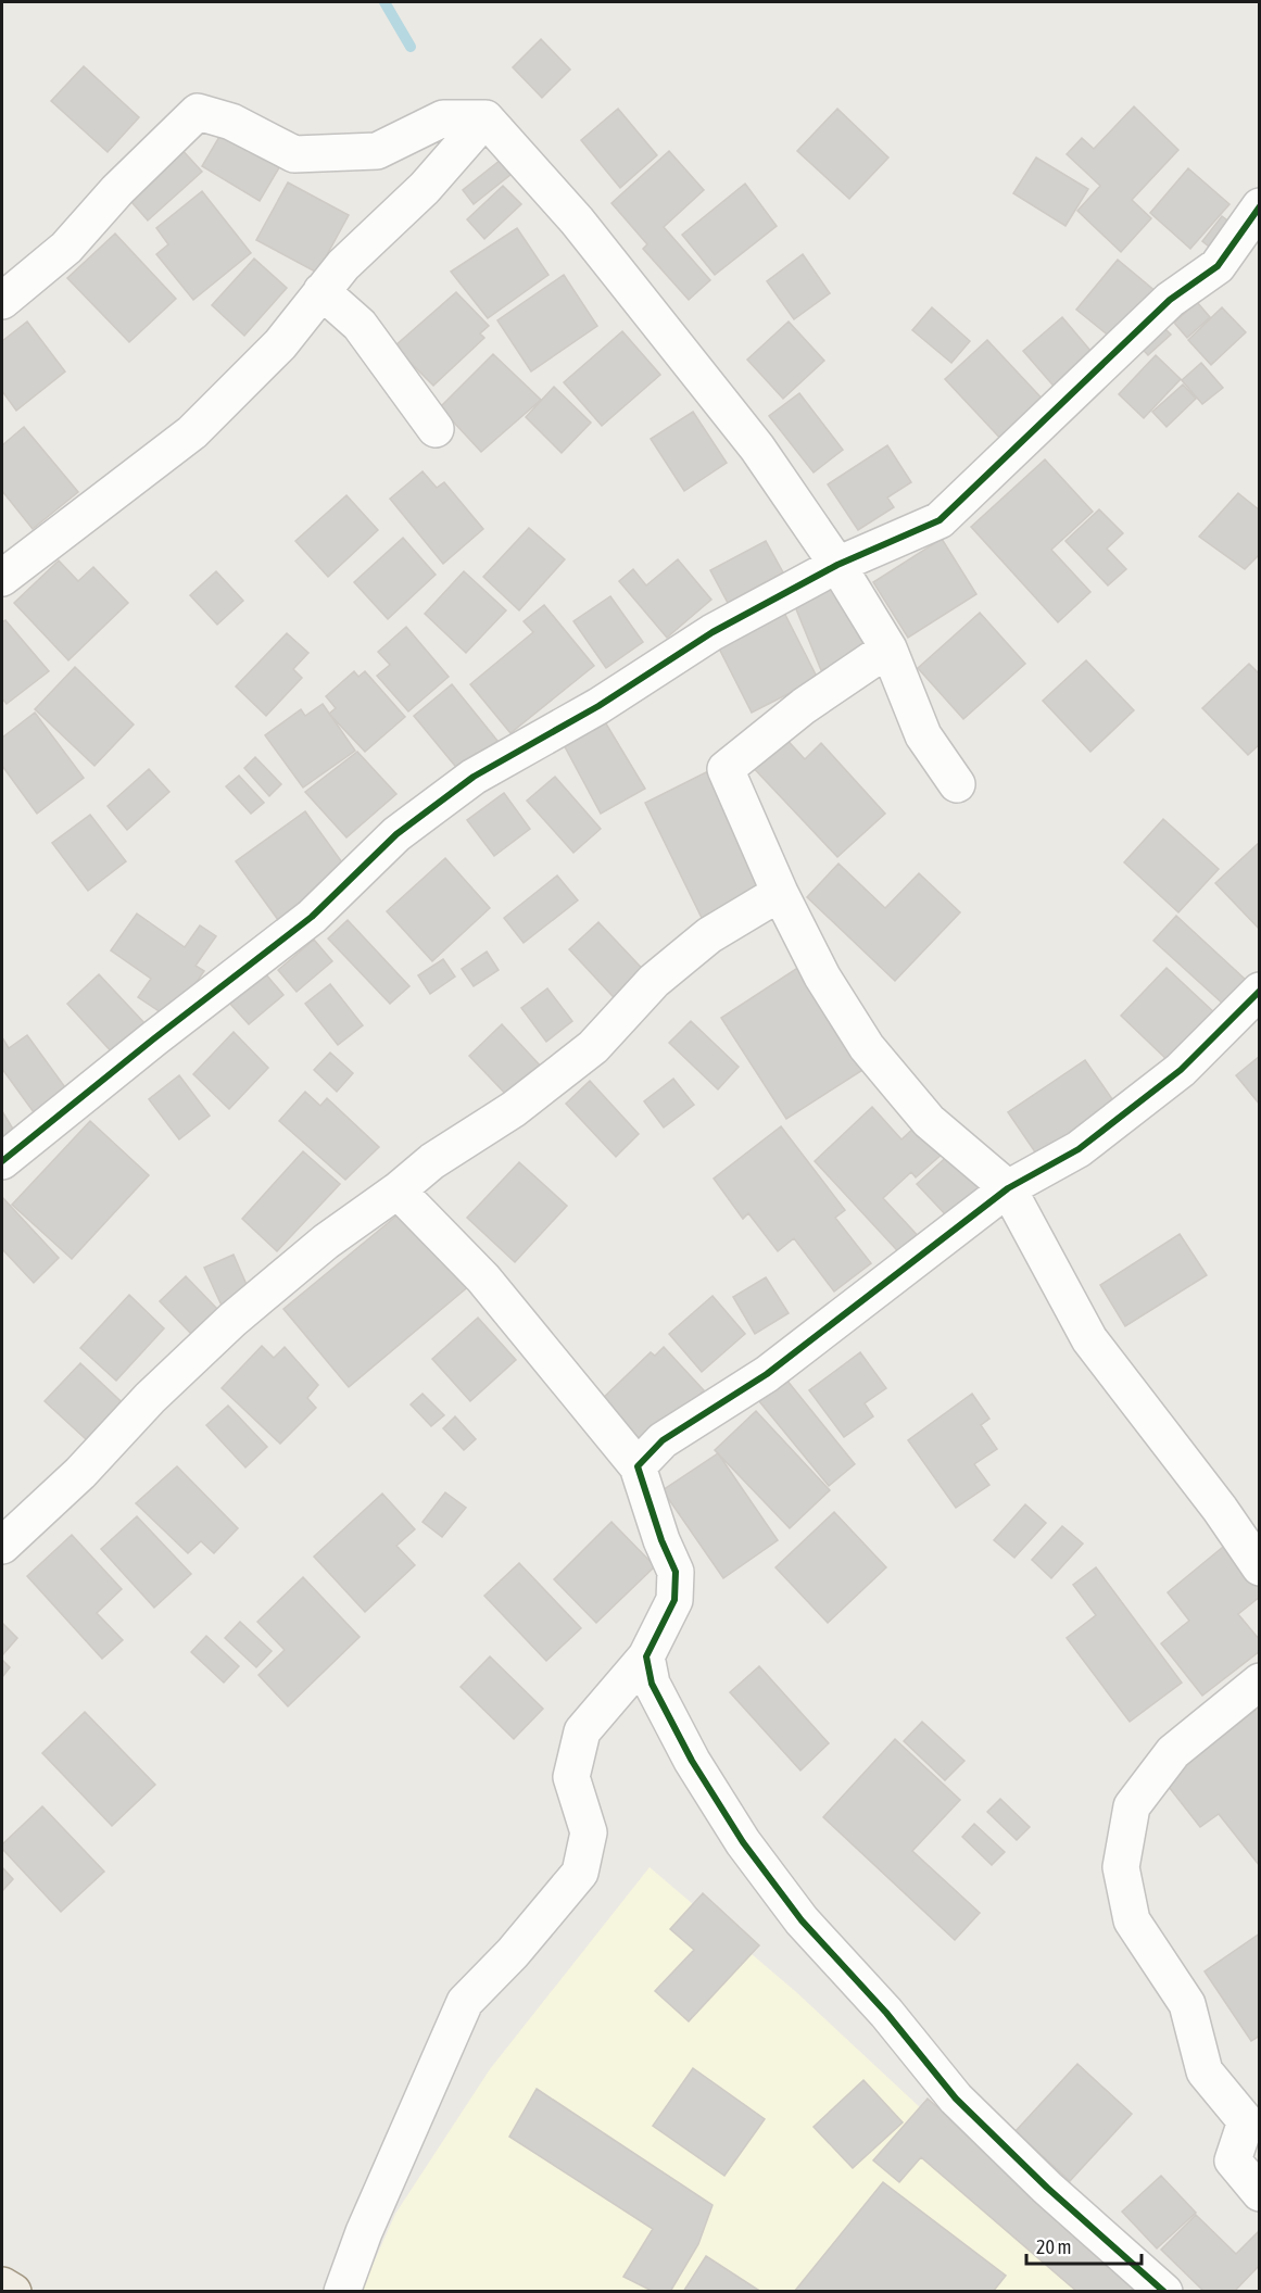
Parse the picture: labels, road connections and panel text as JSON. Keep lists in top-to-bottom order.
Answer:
{
  "scale_bar": "20 m"
}
